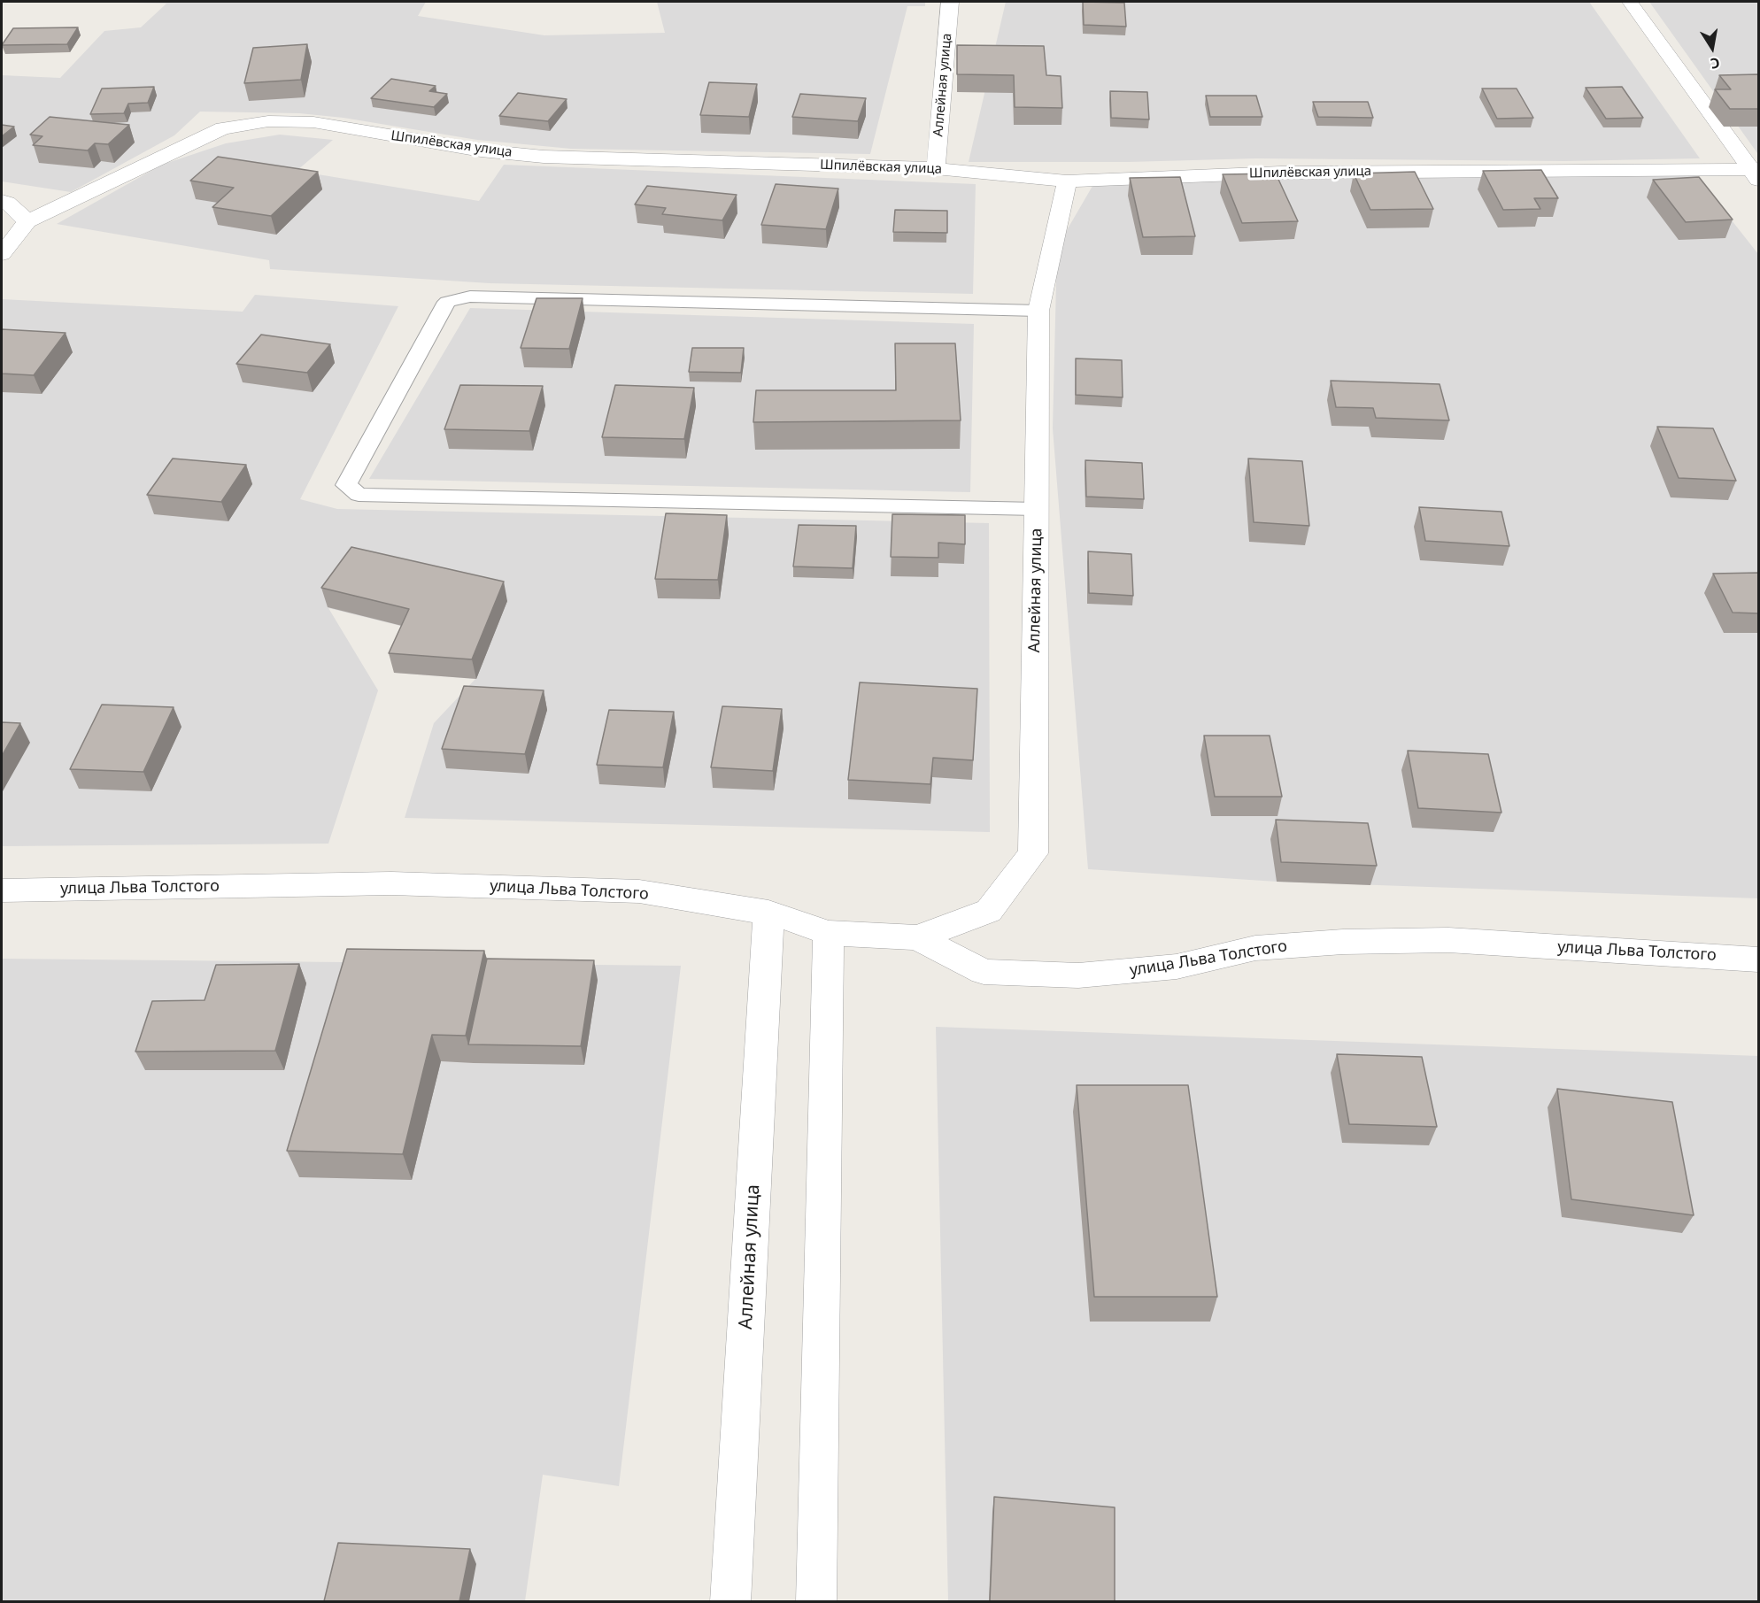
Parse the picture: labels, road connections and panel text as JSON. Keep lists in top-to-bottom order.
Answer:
{
  "streets": {
    "street": ["Аллейная улица", "Шпилёвская улица", "улица Льва Толстого"]
  },
  "crossings": [
    ["Аллейная улица", "Шпилёвская улица"],
    ["Аллейная улица", "улица Льва Толстого"]
  ],
  "north": "bottom"
}
